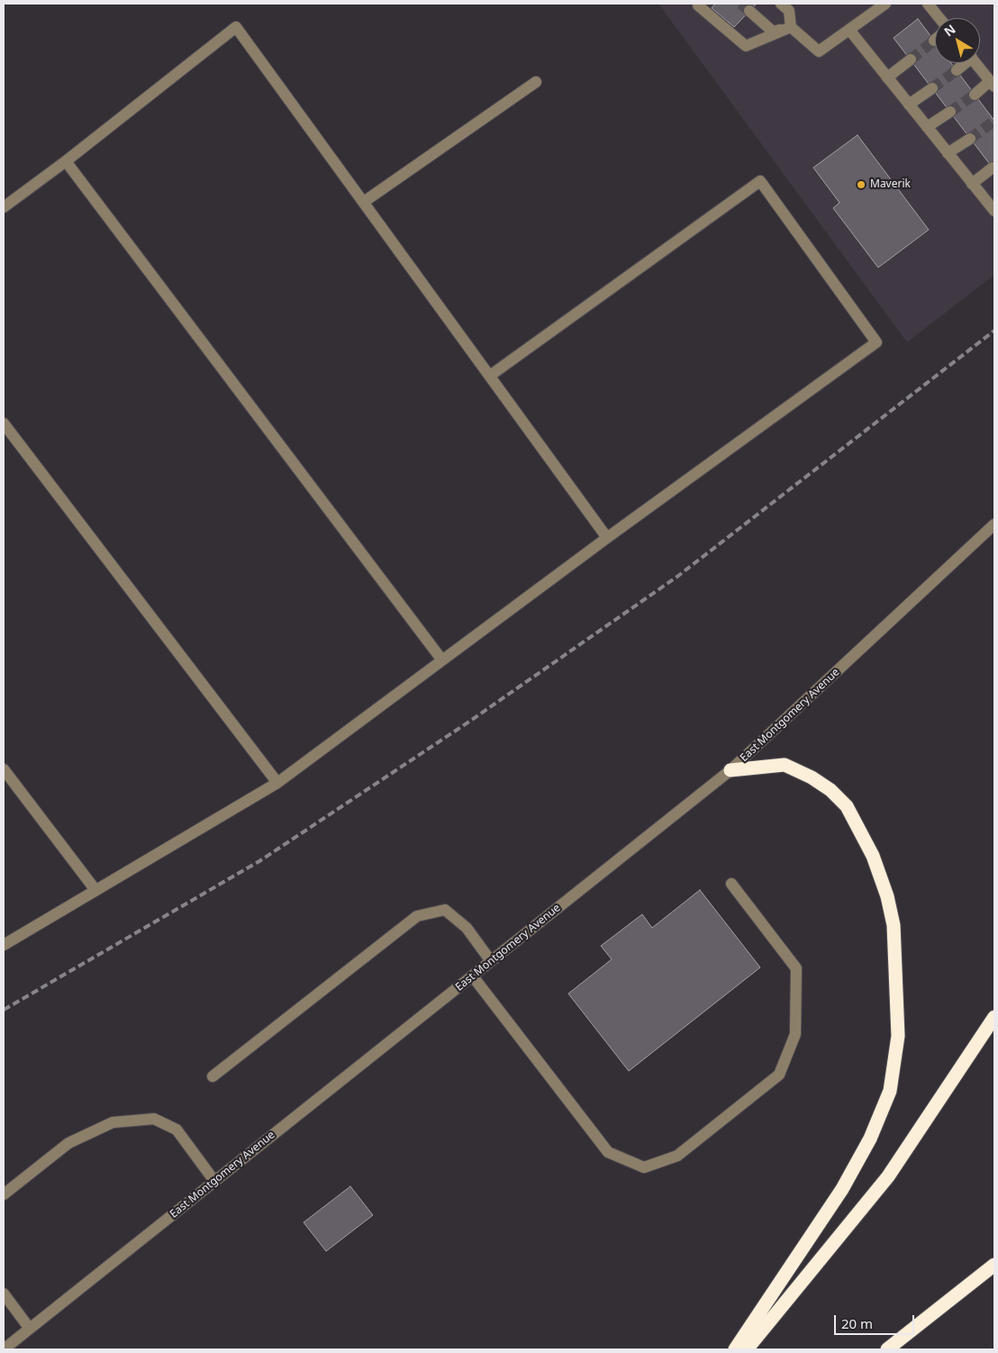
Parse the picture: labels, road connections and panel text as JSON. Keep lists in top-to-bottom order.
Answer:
{
  "streets": {
    "street": ["East Montgomery Avenue"]
  },
  "places": ["Maverik"],
  "scale_bar": "20 m",
  "north": "top left"
}
